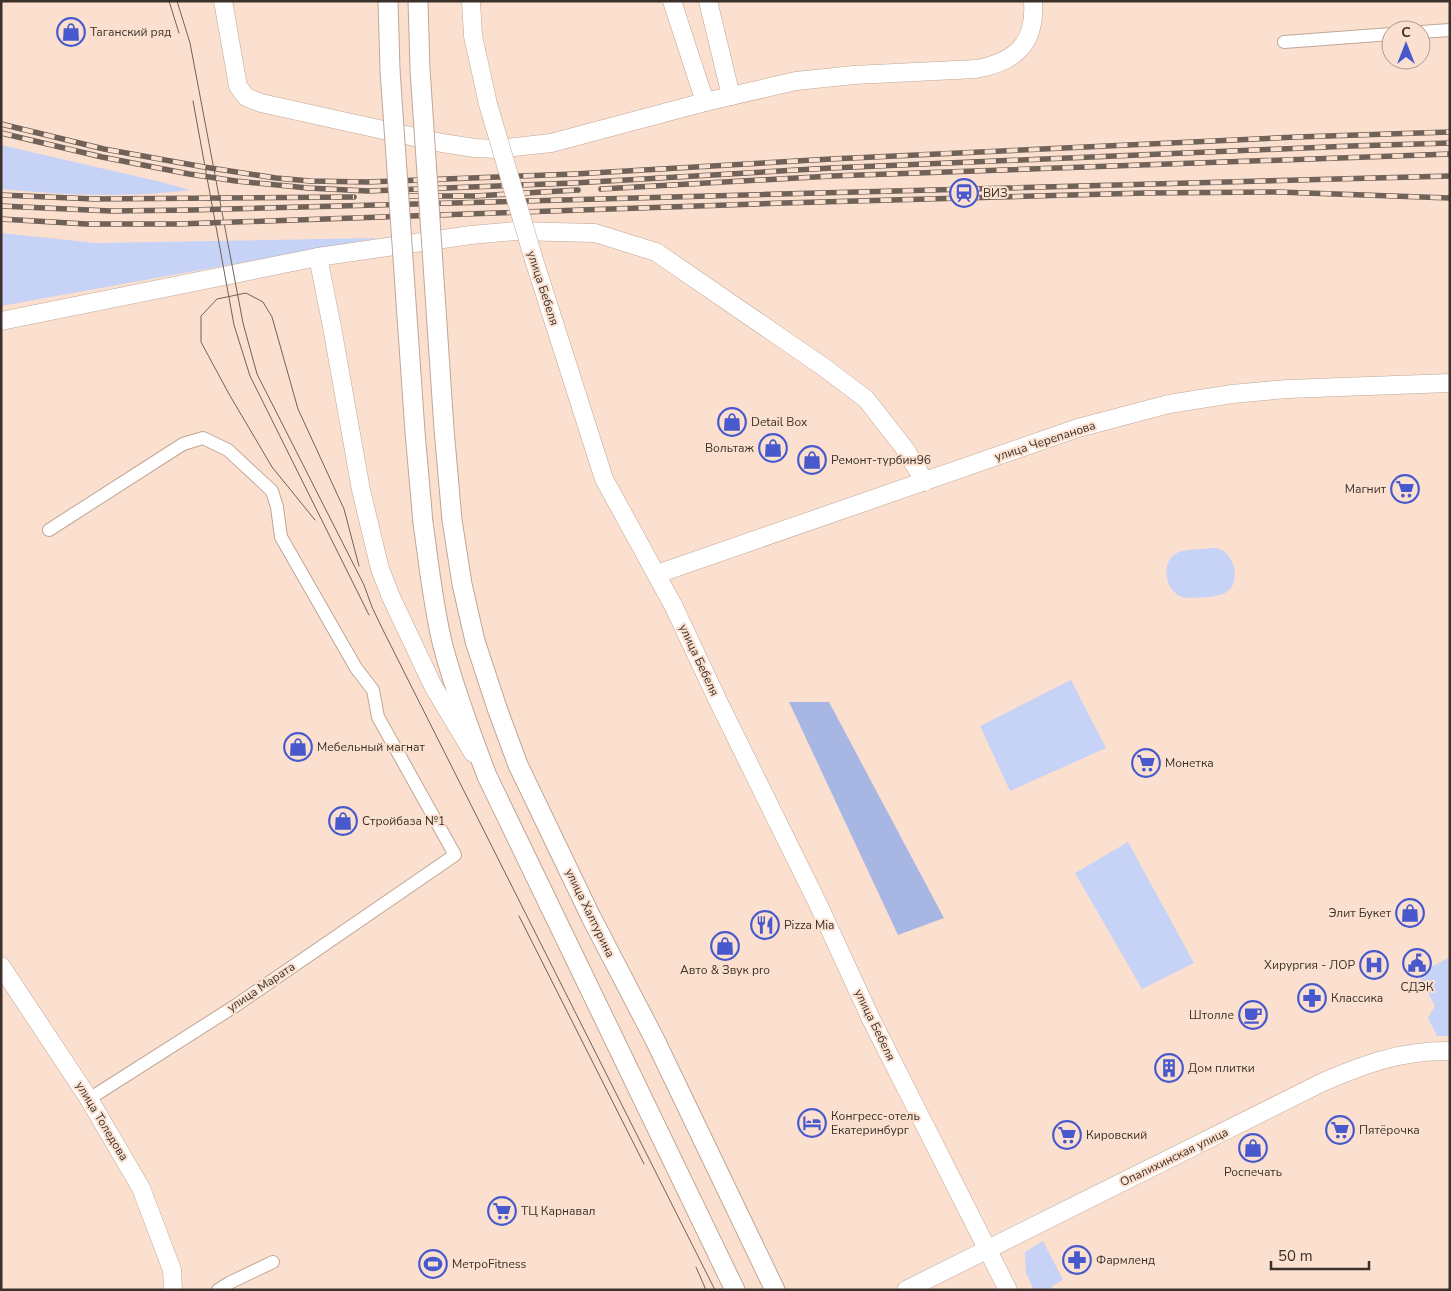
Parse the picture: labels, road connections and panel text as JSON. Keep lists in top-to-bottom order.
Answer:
{
  "streets": {
    "main road": [
      "улица Бебеля",
      "улица Черепанова",
      "улица Халтурина",
      "улица Толедова",
      "Опалихинская улица"
    ],
    "street": ["улица Марата"]
  },
  "crossings": [
    ["улица Бебеля", "улица Черепанова"],
    ["улица Бебеля", "Опалихинская улица"],
    ["улица Марата", "улица Толедова"]
  ],
  "places": {
    "shop": [
      "Таганский ряд",
      "Detail Box",
      "Вольтаж",
      "Ремонт-турбин96",
      "Мебельный магнат",
      "Стройбаза №1",
      "Элит Букет",
      "Авто & Звук pro",
      "Роспечать"
    ],
    "station": ["ВИЗ"],
    "supermarket": [
      "Магнит",
      "Монетка",
      "Пятёрочка",
      "Кировский",
      "ТЦ Карнавал"
    ],
    "restaurant": ["Pizza Mia"],
    "public building": ["СДЭК"],
    "hospital": ["Хирургия - ЛОР"],
    "pharmacy": ["Классика", "Фармленд"],
    "cafe": ["Штолле"],
    "building": ["Дом плитки"],
    "hotel": ["Конгресс-отель Екатеринбург"],
    "sports": ["МетроFitness"]
  },
  "scale_bar": "50 m",
  "north": "top"
}
